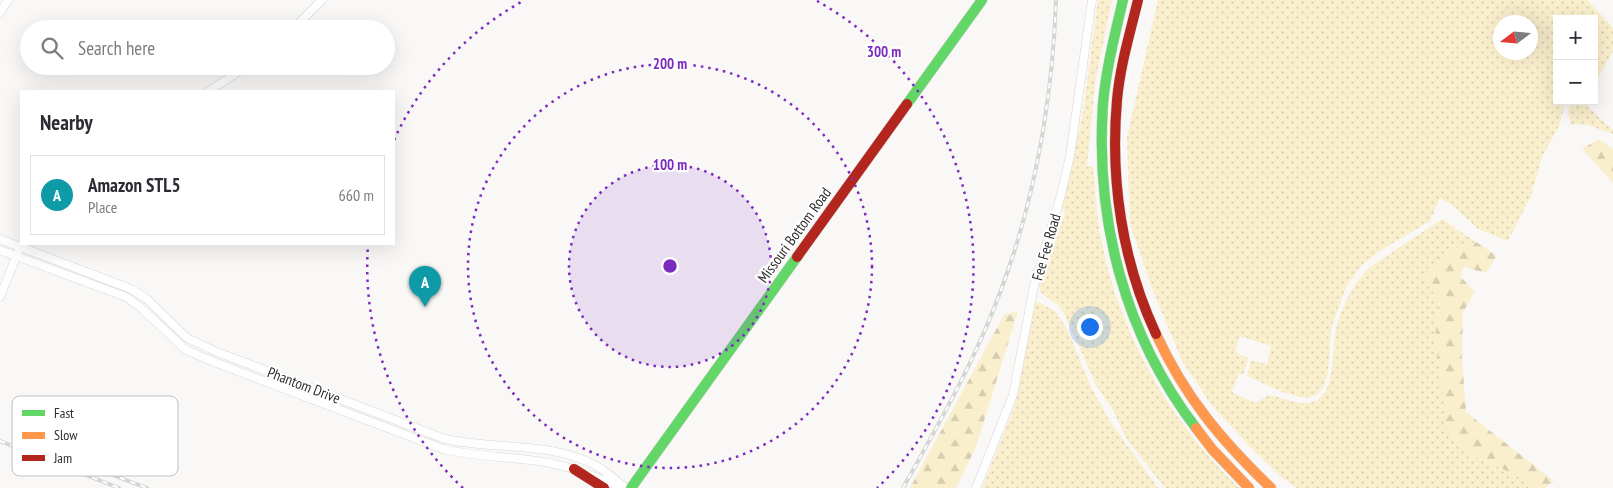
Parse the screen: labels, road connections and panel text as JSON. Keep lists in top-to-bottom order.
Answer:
{
  "streets": {
    "main road": ["Missouri Bottom Road"],
    "street": ["Fee Fee Road", "Phantom Drive"]
  },
  "legend": ["Fast", "Slow", "Jam"],
  "north": "left",
  "page": {
    "map_buttons": ["+", "−"],
    "search": "Search here",
    "heading": "Nearby",
    "list": [
      {
        "mark": "A",
        "name": "Amazon STL5",
        "note": "Place",
        "value": "660 m"
      }
    ],
    "pins": "A"
  },
  "rings": ["300 m", "200 m", "100 m"]
}
